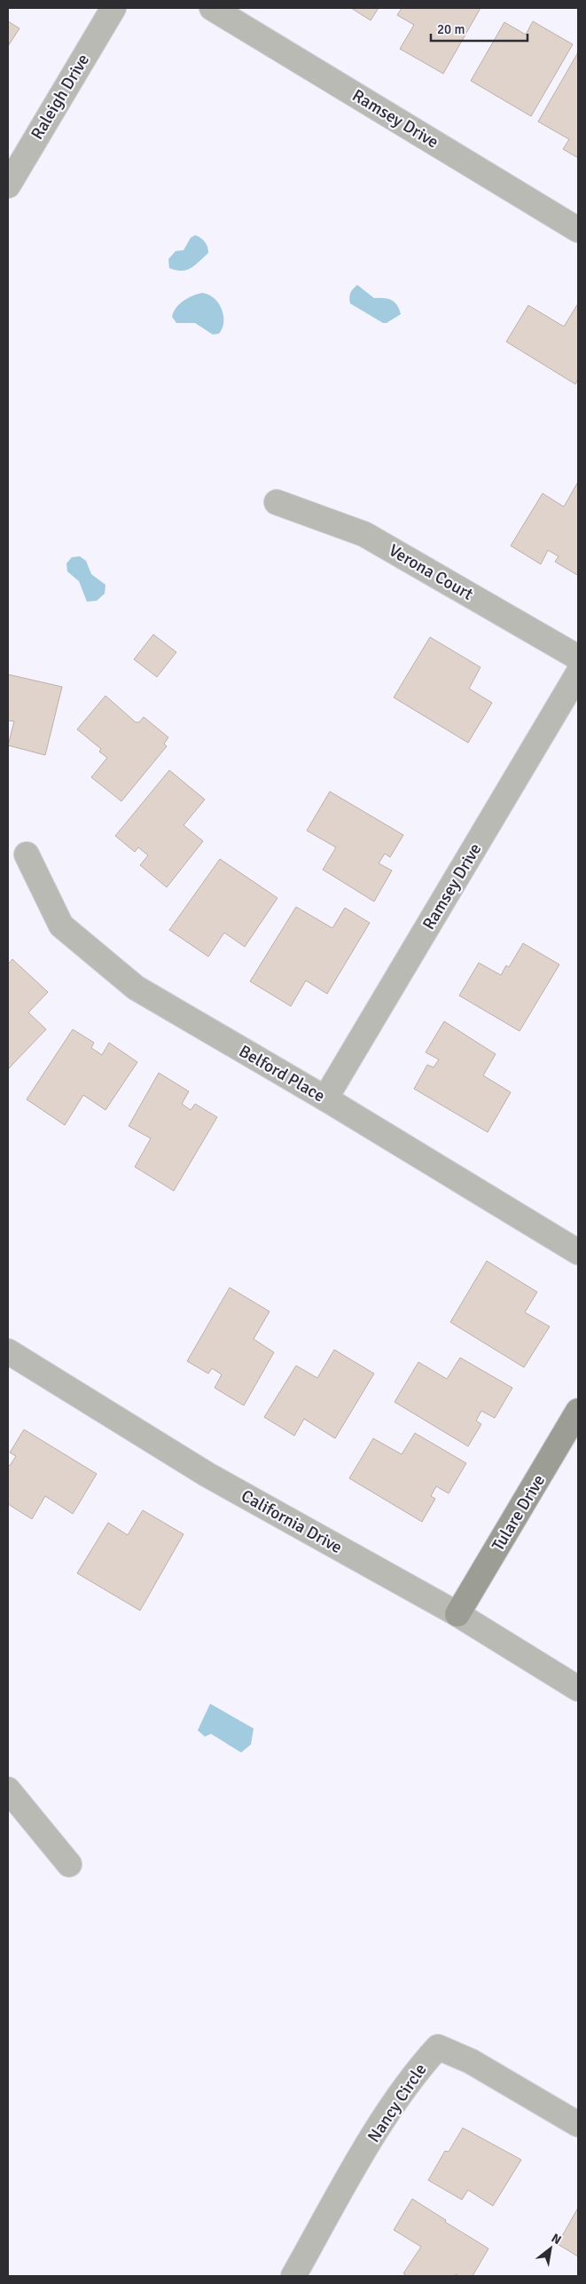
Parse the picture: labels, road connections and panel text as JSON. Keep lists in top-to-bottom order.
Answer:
{
  "streets": {
    "street": [
      "Raleigh Drive",
      "Ramsey Drive",
      "Verona Court",
      "Belford Place",
      "Tulare Drive",
      "California Drive",
      "Nancy Circle"
    ]
  },
  "crossings": [
    ["Ramsey Drive", "Belford Place"],
    ["Tulare Drive", "California Drive"]
  ],
  "scale_bar": "20 m",
  "north": "top right"
}
